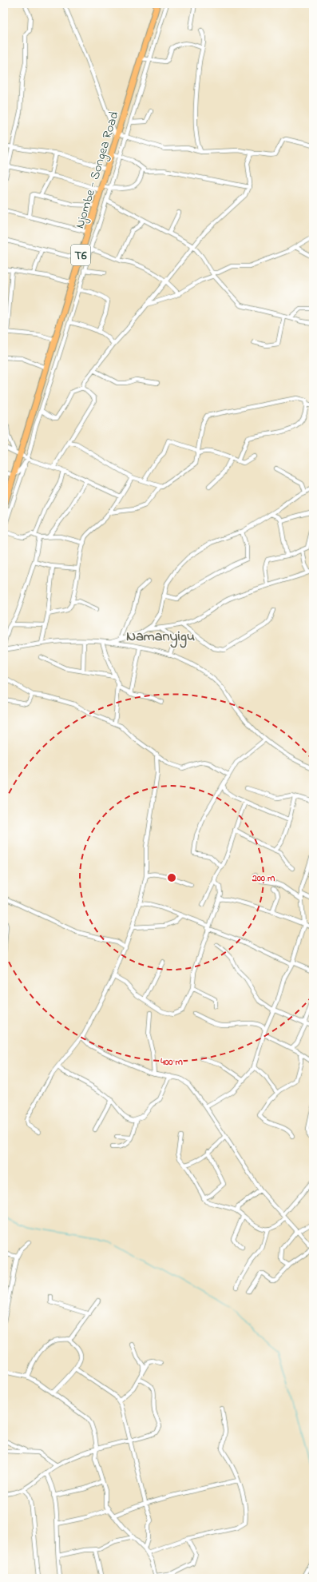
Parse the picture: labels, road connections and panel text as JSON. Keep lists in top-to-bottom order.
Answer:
{
  "streets": {
    "highway": ["Njombe - Songea Road", "T6"]
  },
  "districts": ["Namanyigu"],
  "rings": ["200 m", "400 m"]
}
